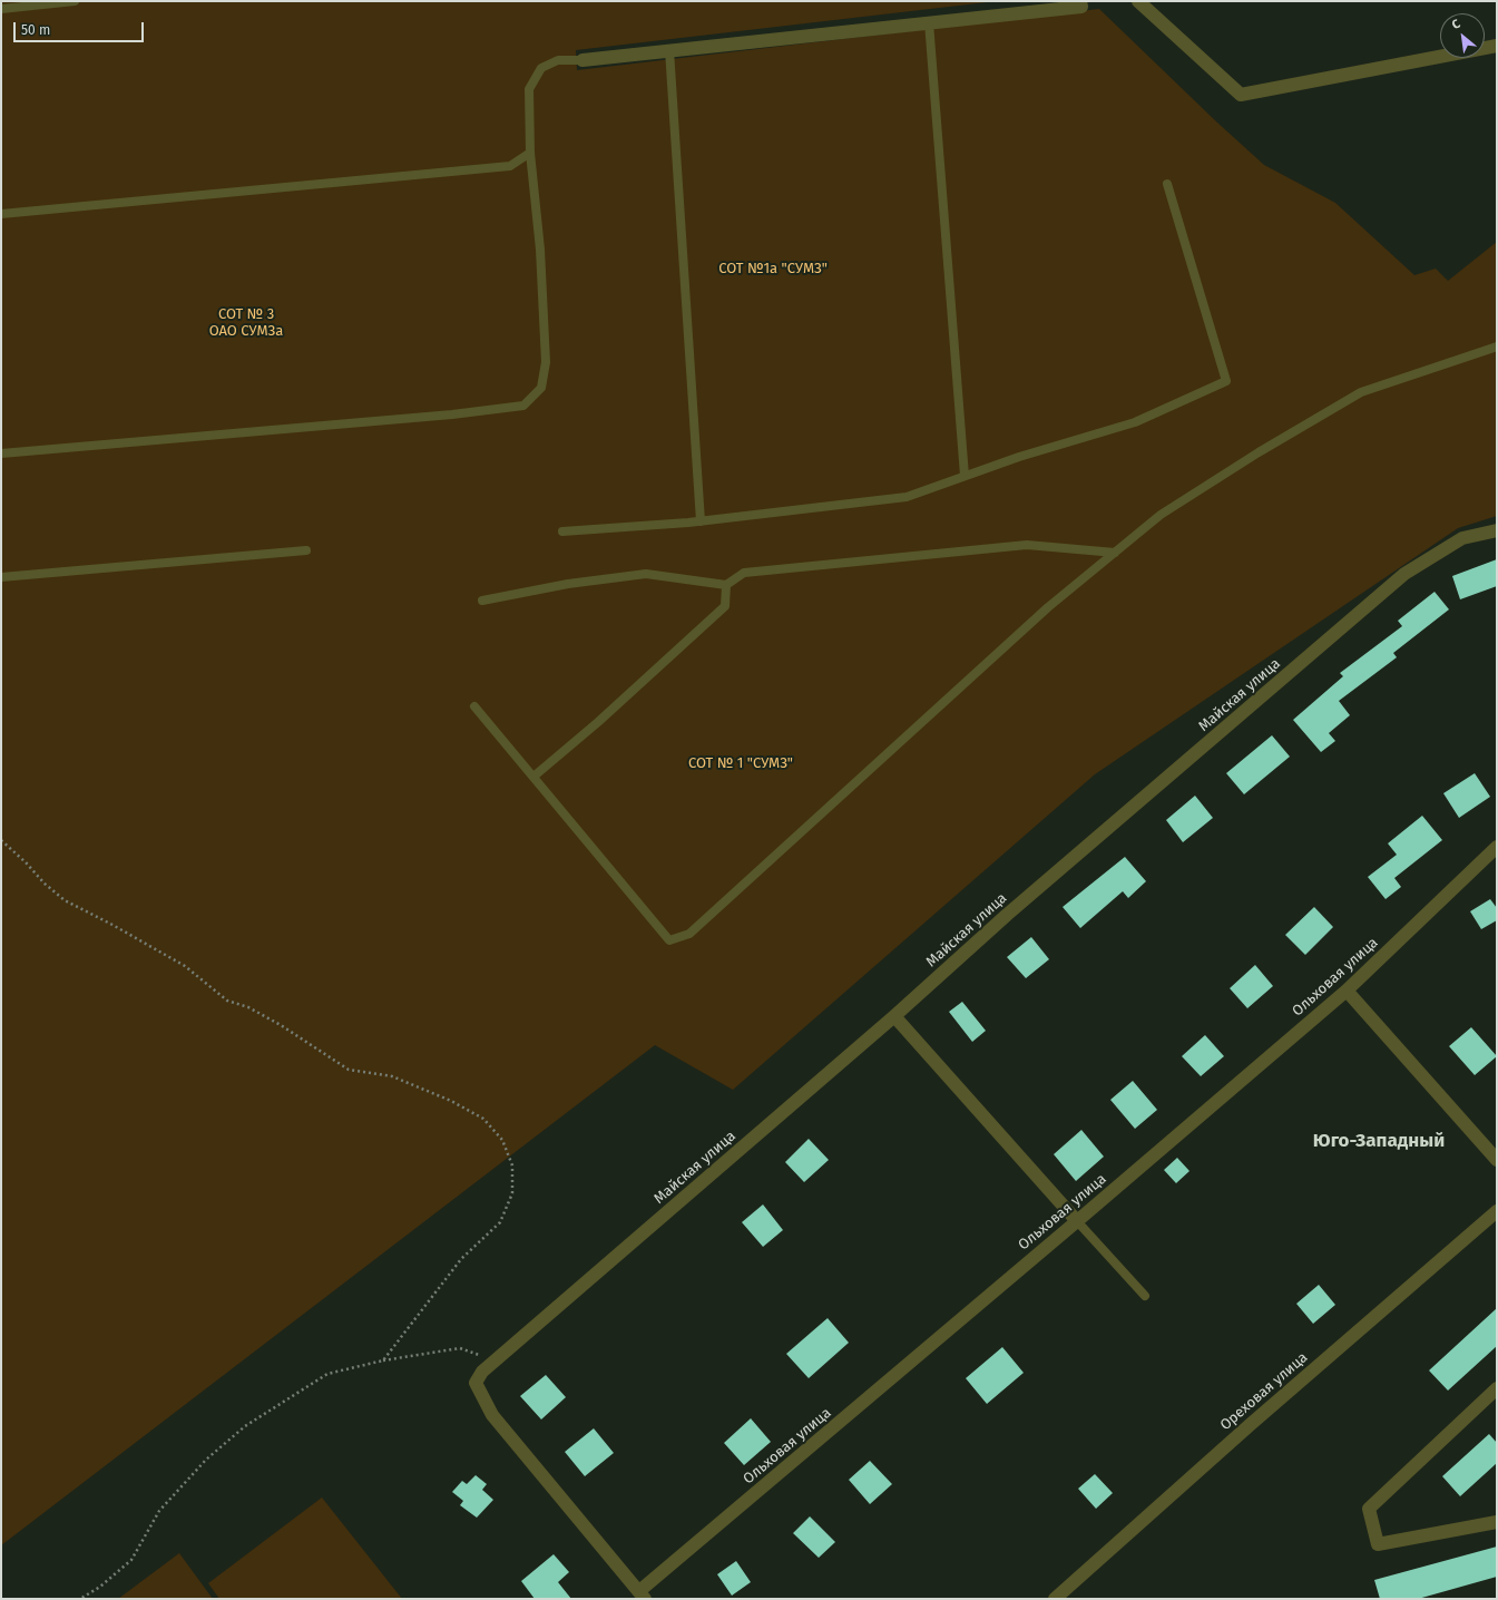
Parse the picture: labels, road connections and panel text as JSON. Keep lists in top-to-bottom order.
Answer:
{
  "streets": {
    "street": ["Майская улица", "Ольховая улица", "Ореховая улица"]
  },
  "crossings": [
    ["Майская улица", "Ольховая улица"]
  ],
  "districts": ["Юго-Западный"],
  "parks": ["СОТ №1а \"СУМЗ\"", "СОТ № 3 ОАО СУМЗа", "СОТ № 1 \"СУМЗ\""],
  "scale_bar": "50 m",
  "north": "top left"
}
